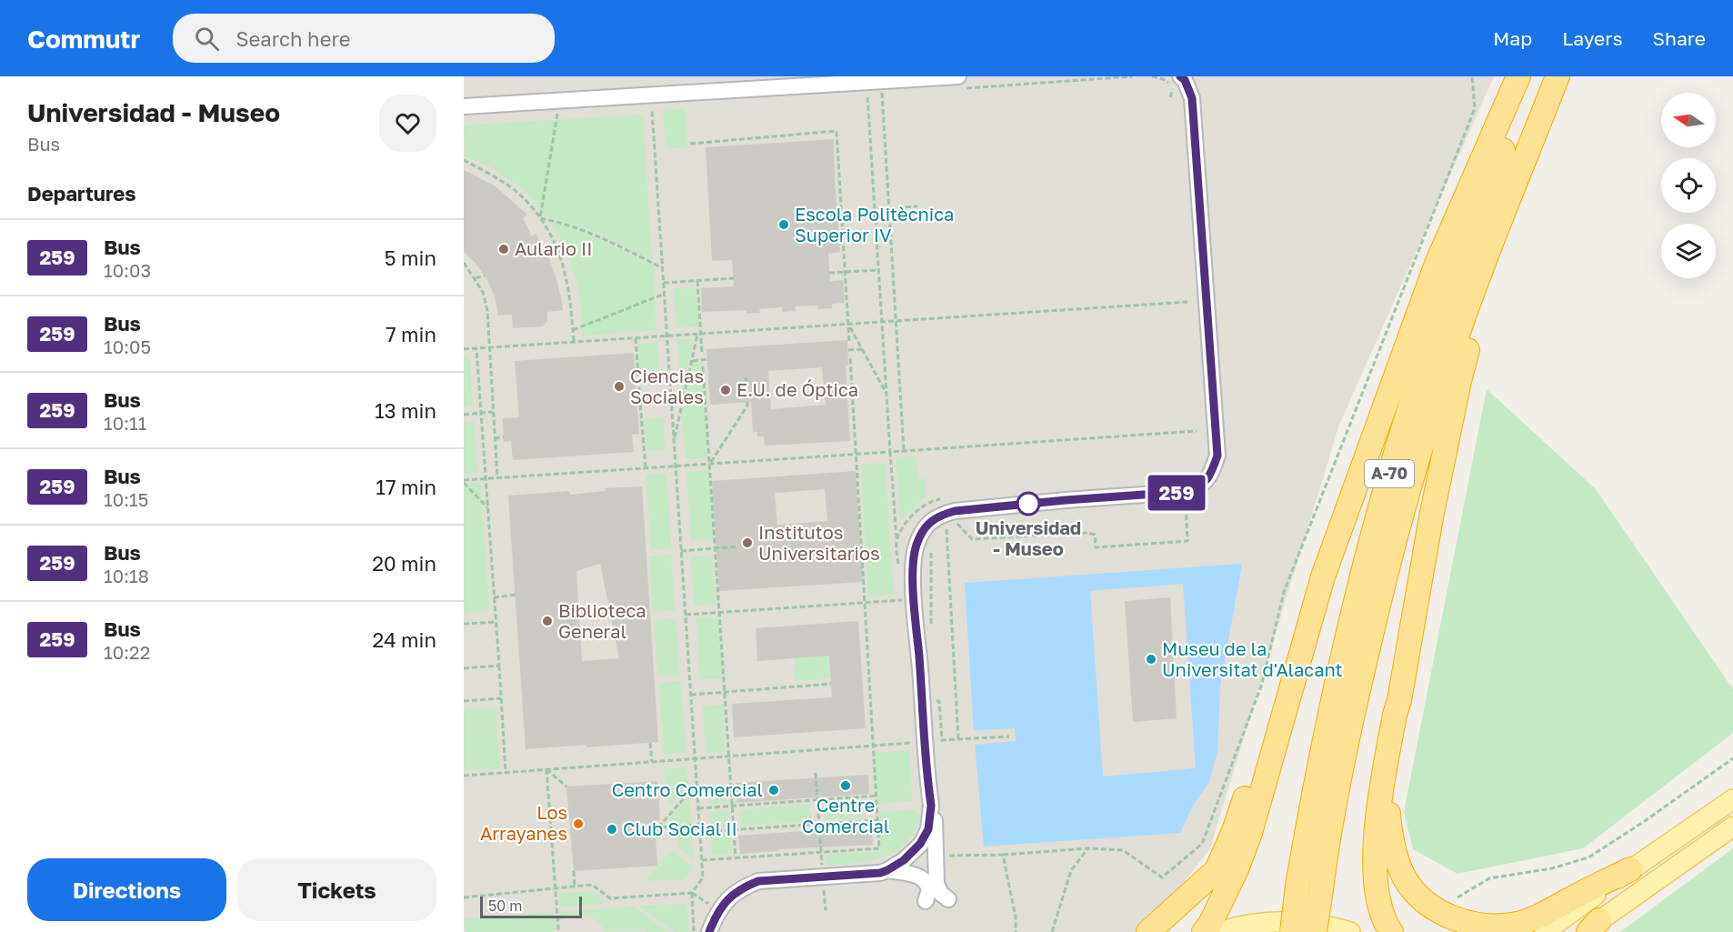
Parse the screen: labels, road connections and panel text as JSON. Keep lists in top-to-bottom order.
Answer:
{
  "streets": {
    "highway": ["A-70"]
  },
  "places": [
    "Escola Politècnica Superior IV",
    "Aulario II",
    "Ciencias Sociales",
    "E.U. de Óptica",
    "Universidad - Museo",
    "Institutos Universitarios",
    "Biblioteca General",
    "Museu de la Universitat d'Alacant",
    "Centre Comercial",
    "Centro Comercial",
    "Los Arrayanes",
    "Club Social II"
  ],
  "lines": ["bus line 259"],
  "scale_bar": "50 m",
  "north": "left",
  "page": {
    "header": "Commutr",
    "search": "Search here",
    "nav": ["Map", "Layers", "Share"],
    "heading": [
      ["Universidad - Museo", "Bus"],
      "Departures"
    ],
    "on_map": "259",
    "list": [
      {
        "mark": "259",
        "name": "Bus",
        "note": "10:03",
        "value": "5 min"
      },
      {
        "mark": "259",
        "name": "Bus",
        "note": "10:05",
        "value": "7 min"
      },
      {
        "mark": "259",
        "name": "Bus",
        "note": "10:11",
        "value": "13 min"
      },
      {
        "mark": "259",
        "name": "Bus",
        "note": "10:15",
        "value": "17 min"
      },
      {
        "mark": "259",
        "name": "Bus",
        "note": "10:18",
        "value": "20 min"
      },
      {
        "mark": "259",
        "name": "Bus",
        "note": "10:22",
        "value": "24 min"
      }
    ],
    "buttons": ["Directions", "Tickets"],
    "scale": "50 m"
  }
}
